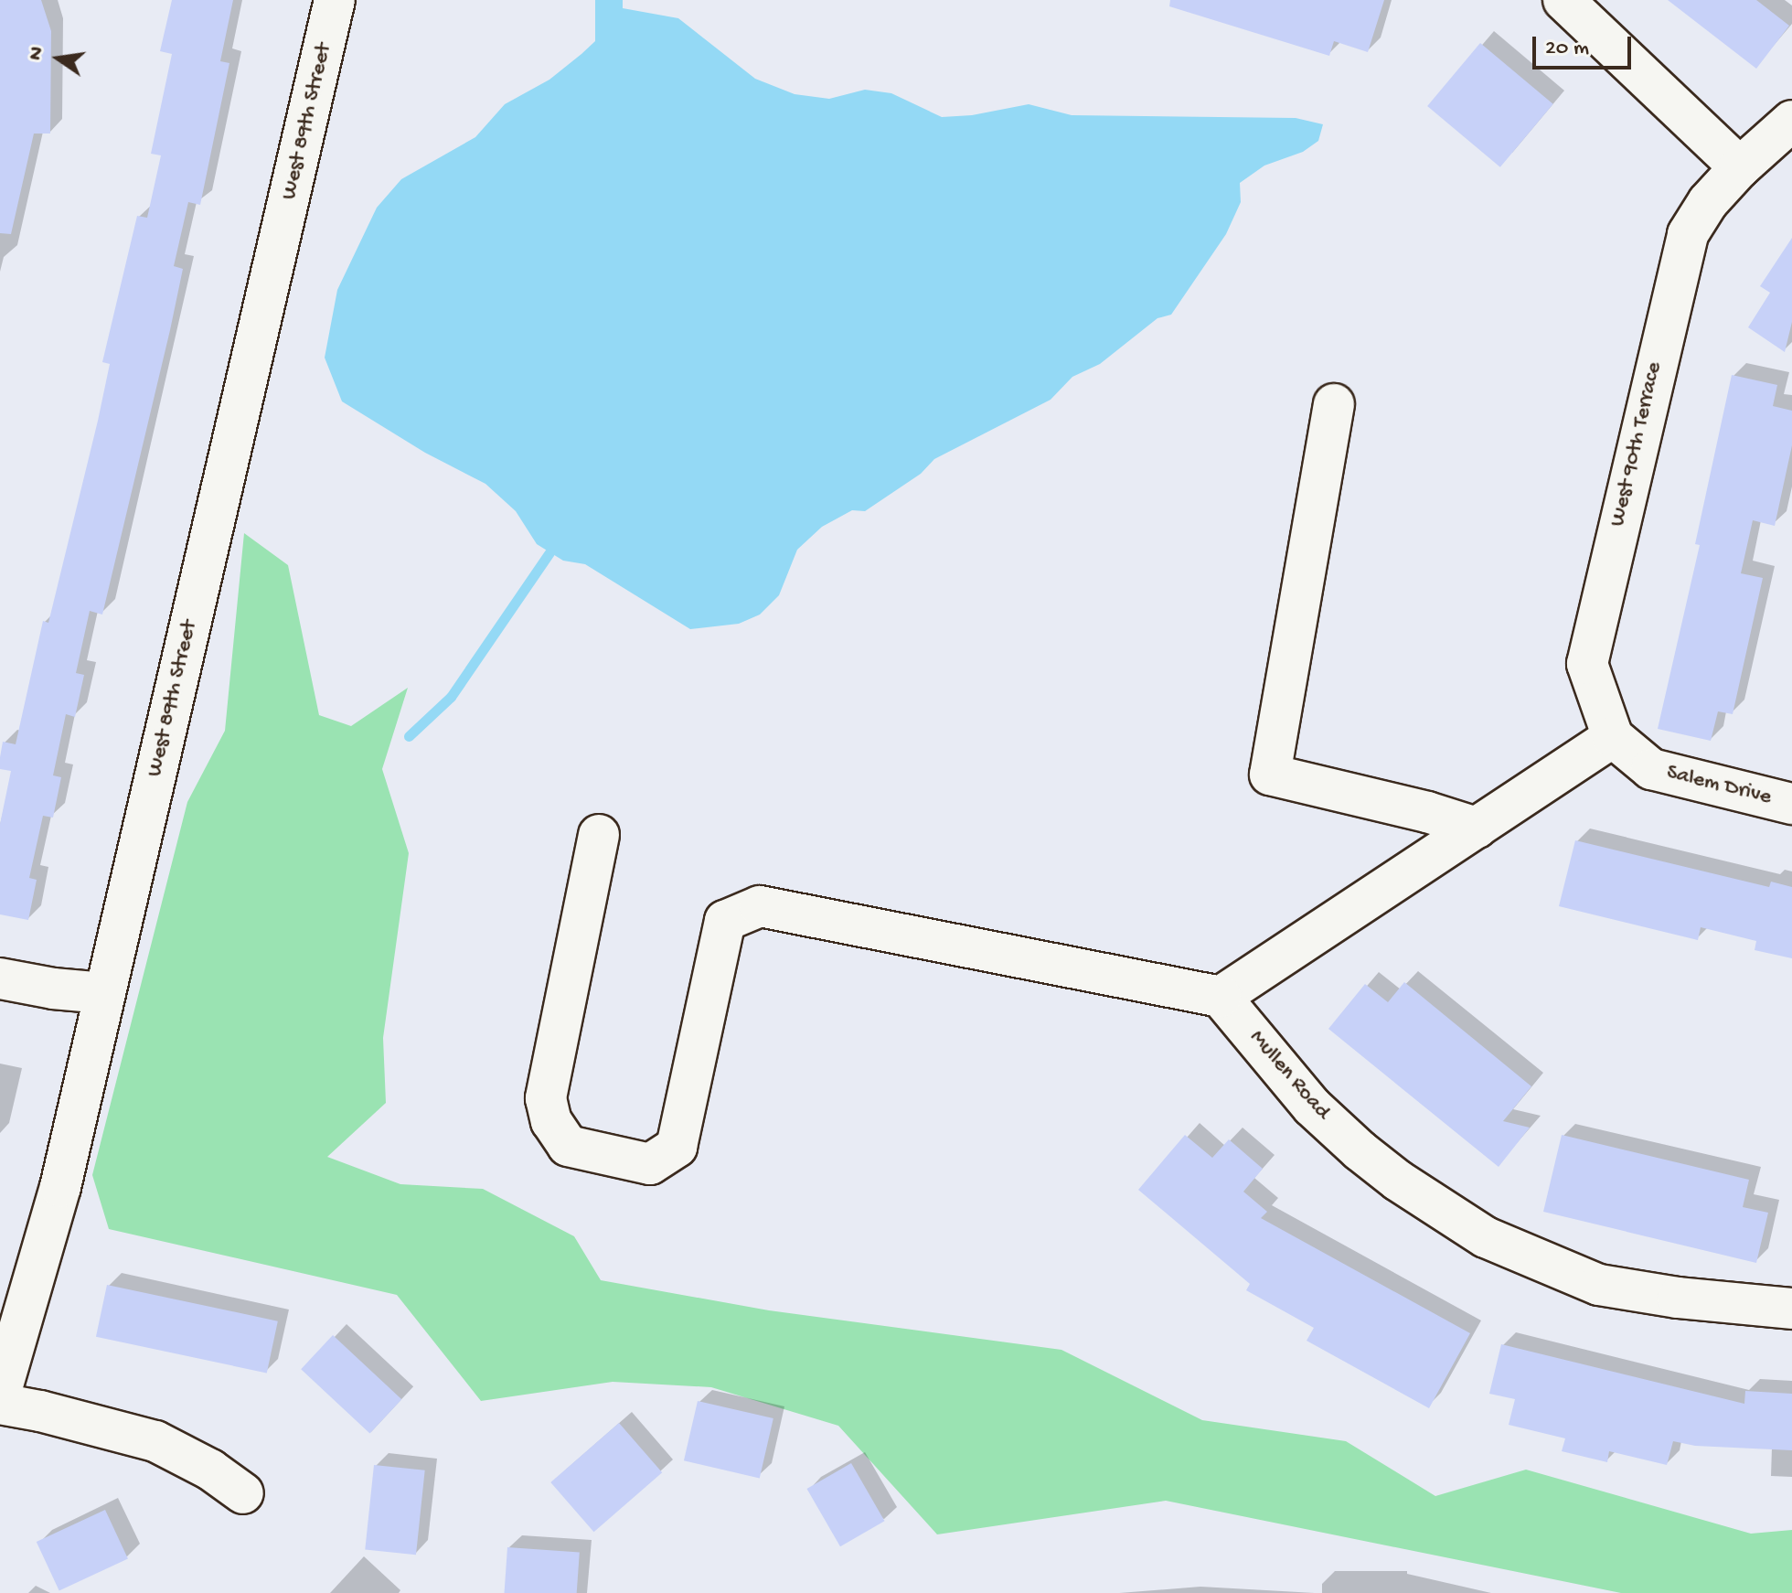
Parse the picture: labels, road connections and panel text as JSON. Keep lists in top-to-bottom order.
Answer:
{
  "streets": {
    "street": [
      "West 89th Street",
      "West 90th Terrace",
      "Salem Drive",
      "Mullen Road"
    ]
  },
  "crossings": [
    ["West 90th Terrace", "Salem Drive"]
  ],
  "scale_bar": "20 m",
  "north": "left"
}
